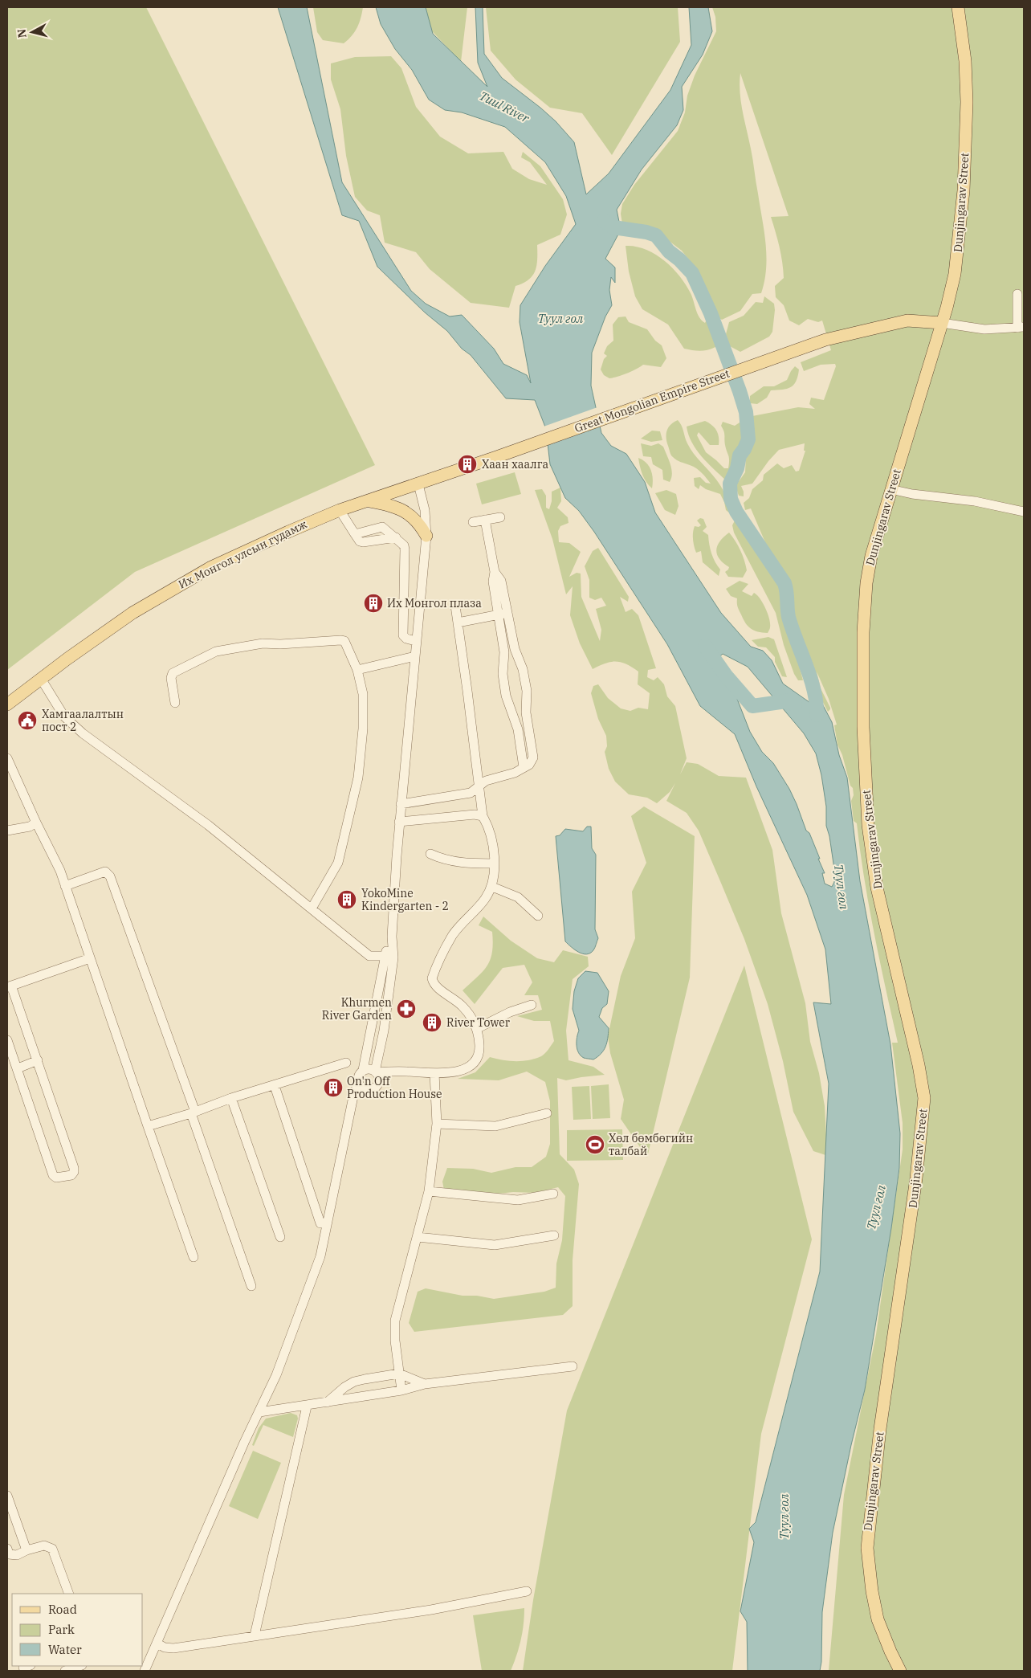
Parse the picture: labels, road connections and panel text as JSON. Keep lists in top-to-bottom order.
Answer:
{
  "streets": {
    "main road": ["Dunjingarav Street", "Great Mongolian Empire Street", "Их Монгол улсын гудамж"]
  },
  "crossings": [
    ["Dunjingarav Street", "Great Mongolian Empire Street"],
    ["Great Mongolian Empire Street", "Их Монгол улсын гудамж"]
  ],
  "water": ["Tuul River", "Туул гол"],
  "places": {
    "building": [
      "Хаан хаалга",
      "Их Монгол плаза",
      "YokoMine Kindergarten - 2",
      "River Tower",
      "On'n Off Production House"
    ],
    "public building": ["Хамгаалалтын пост 2"],
    "pharmacy": ["Khurmen River Garden"],
    "sports": ["Хөл бөмбөгийн талбай"]
  },
  "legend": ["Road", "Park", "Water"],
  "north": "left"
}
